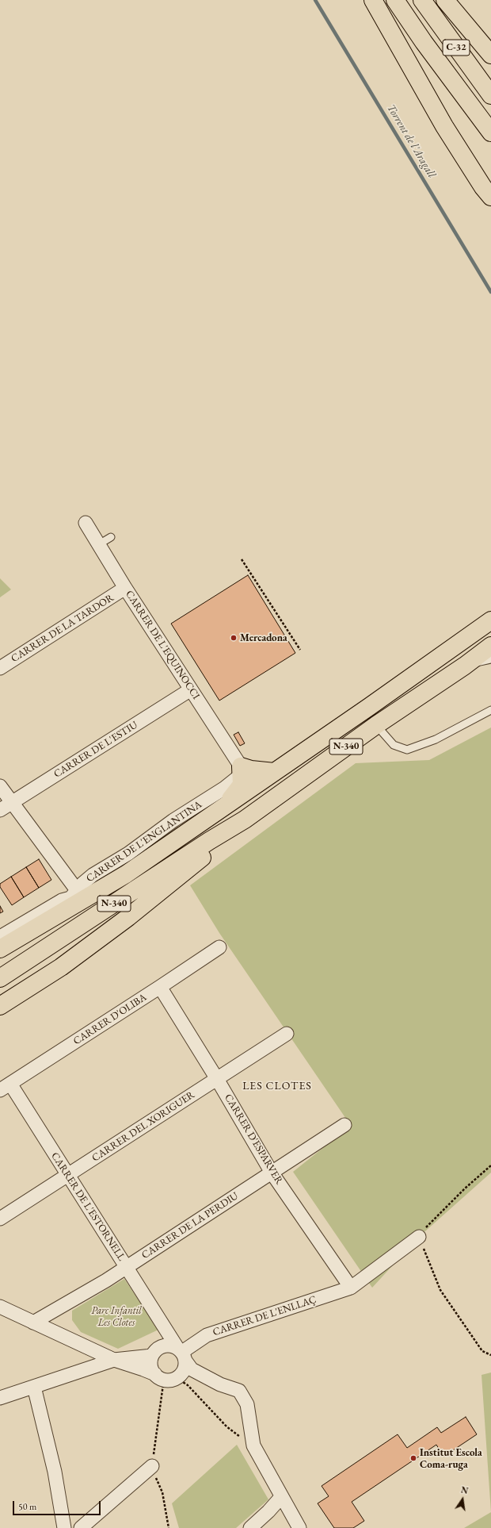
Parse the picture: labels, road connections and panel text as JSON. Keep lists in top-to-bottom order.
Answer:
{
  "streets": {
    "main road": ["C-32", "N-340"],
    "street": [
      "CARRER DE LA TARDOR",
      "CARRER DE L'EQUINOCCI",
      "CARRER DE L'ESTIU",
      "CARRER DE L'ENGLANTINA",
      "CARRER D'OLIBA",
      "CARRER DEL XORIGUER",
      "CARRER D'ESPARVER",
      "CARRER DE L'ESTORNELL",
      "CARRER DE LA PERDIU",
      "CARRER DE L'ENLLAÇ"
    ]
  },
  "crossings": [
    ["CARRER DE LA TARDOR", "CARRER DE L'EQUINOCCI"],
    ["CARRER DE L'EQUINOCCI", "CARRER DE L'ESTIU"],
    ["CARRER DE L'EQUINOCCI", "CARRER DE L'ENGLANTINA"],
    ["CARRER D'OLIBA", "CARRER D'ESPARVER"],
    ["CARRER D'OLIBA", "CARRER DE L'ESTORNELL"],
    ["CARRER DEL XORIGUER", "CARRER D'ESPARVER"],
    ["CARRER DEL XORIGUER", "CARRER DE L'ESTORNELL"],
    ["CARRER D'ESPARVER", "CARRER DE LA PERDIU"],
    ["CARRER D'ESPARVER", "CARRER DE L'ENLLAÇ"],
    ["CARRER DE L'ESTORNELL", "CARRER DE LA PERDIU"],
    ["CARRER DE L'ESTORNELL", "CARRER DE L'ENLLAÇ"]
  ],
  "districts": ["LES CLOTES"],
  "water": ["Torrent de l'Aragall"],
  "parks": ["Parc Infantil Les Clotes"],
  "places": ["Mercadona", "Institut Escola Coma-ruga"],
  "scale_bar": "50 m",
  "north": "top"
}
